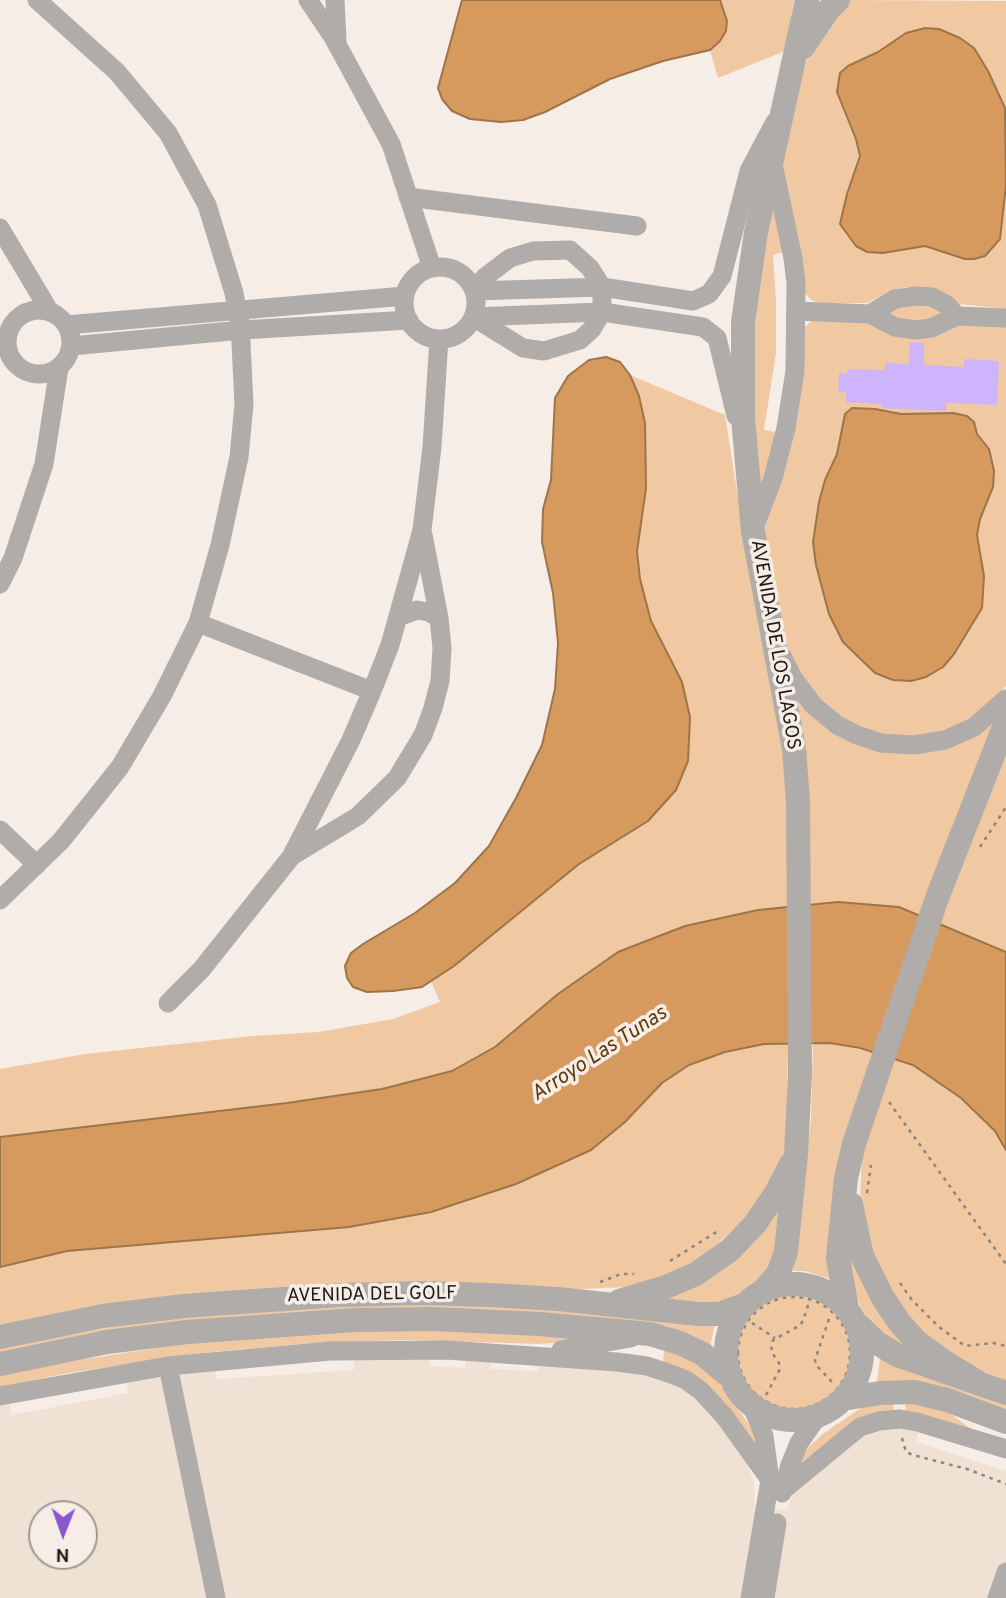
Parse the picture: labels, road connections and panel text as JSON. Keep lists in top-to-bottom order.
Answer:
{
  "streets": {
    "street": ["AVENIDA DE LOS LAGOS", "AVENIDA DEL GOLF"]
  },
  "water": ["Arroyo Las Tunas"],
  "north": "bottom"
}
